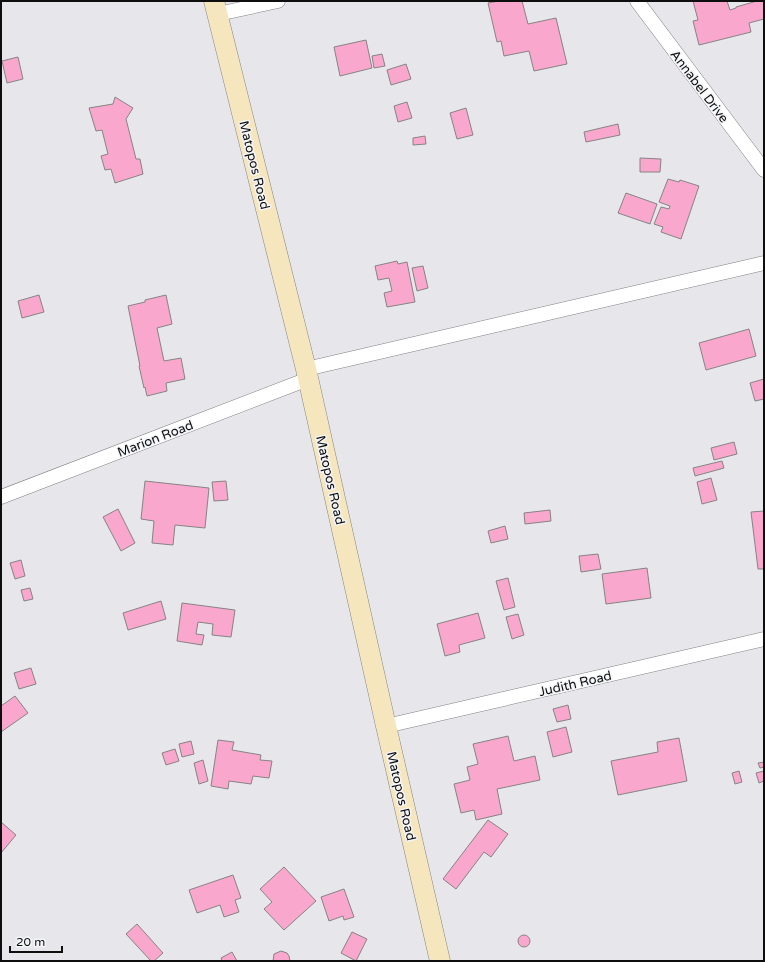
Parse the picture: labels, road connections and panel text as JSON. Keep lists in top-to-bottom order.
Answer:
{
  "streets": {
    "main road": ["Matopos Road"],
    "street": ["Annabel Drive", "Marion Road", "Judith Road"]
  },
  "crossings": [
    ["Matopos Road", "Marion Road"],
    ["Matopos Road", "Judith Road"]
  ],
  "scale_bar": "20 m"
}
